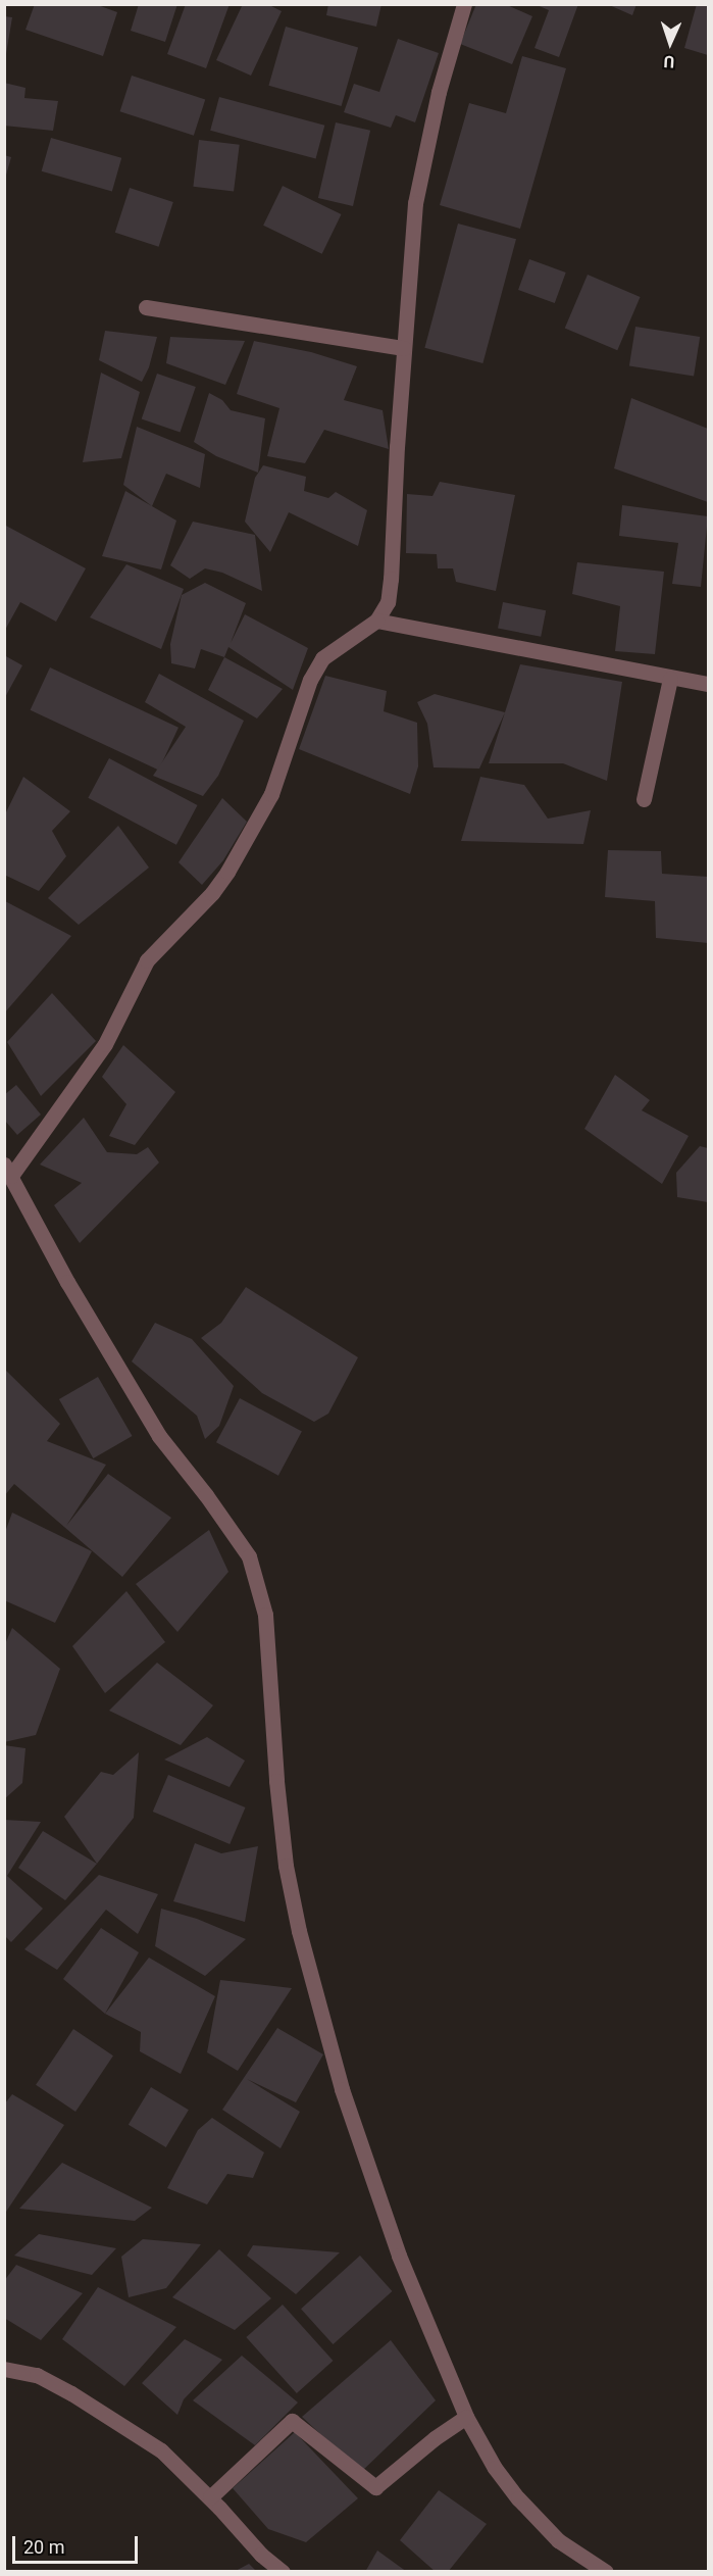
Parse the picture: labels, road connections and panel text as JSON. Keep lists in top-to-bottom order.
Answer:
{
  "scale_bar": "20 m",
  "north": "bottom"
}
